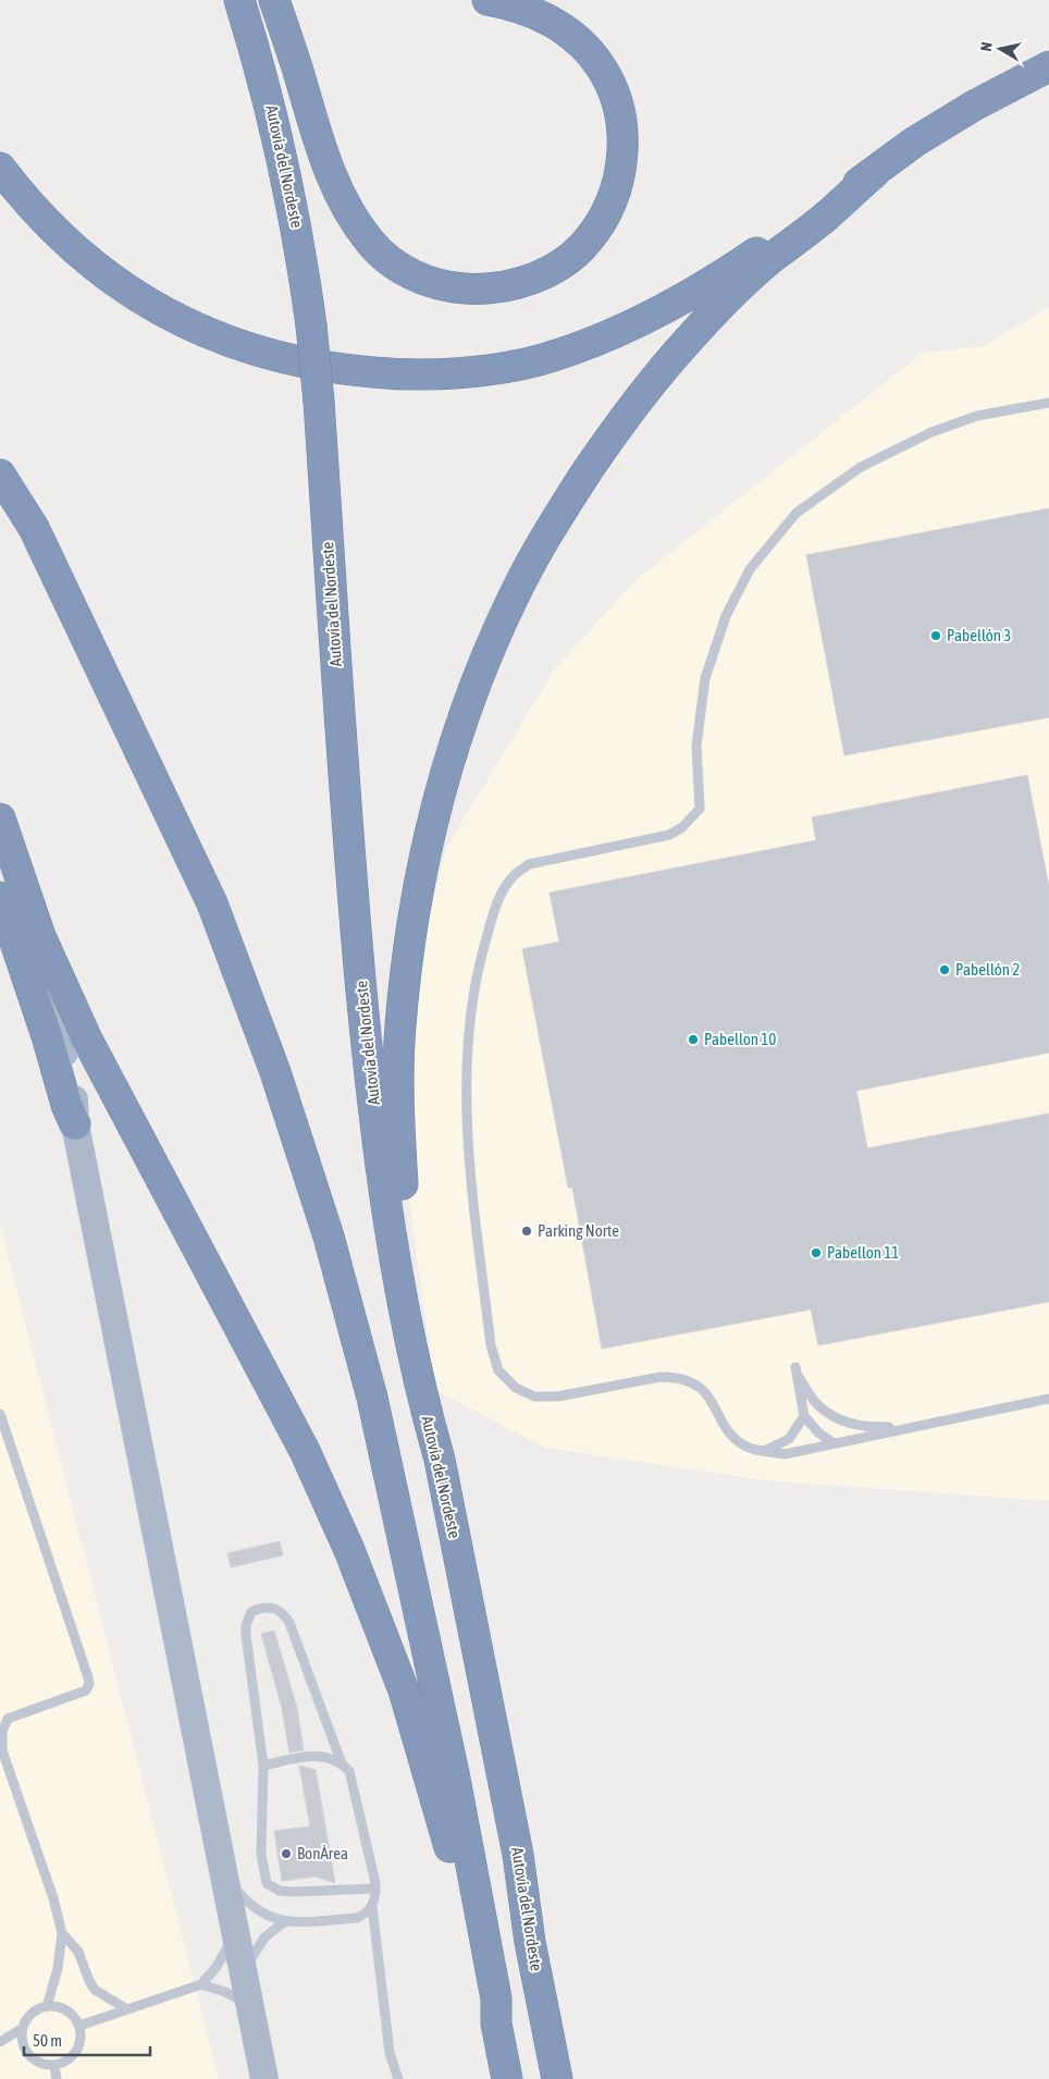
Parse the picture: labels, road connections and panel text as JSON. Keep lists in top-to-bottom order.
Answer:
{
  "streets": {
    "highway": ["Autovía del Nordeste"]
  },
  "places": [
    "Pabellón 3",
    "Pabellón 2",
    "Pabellon 10",
    "Parking Norte",
    "Pabellon 11",
    "BonÀrea"
  ],
  "scale_bar": "50 m",
  "north": "left"
}
